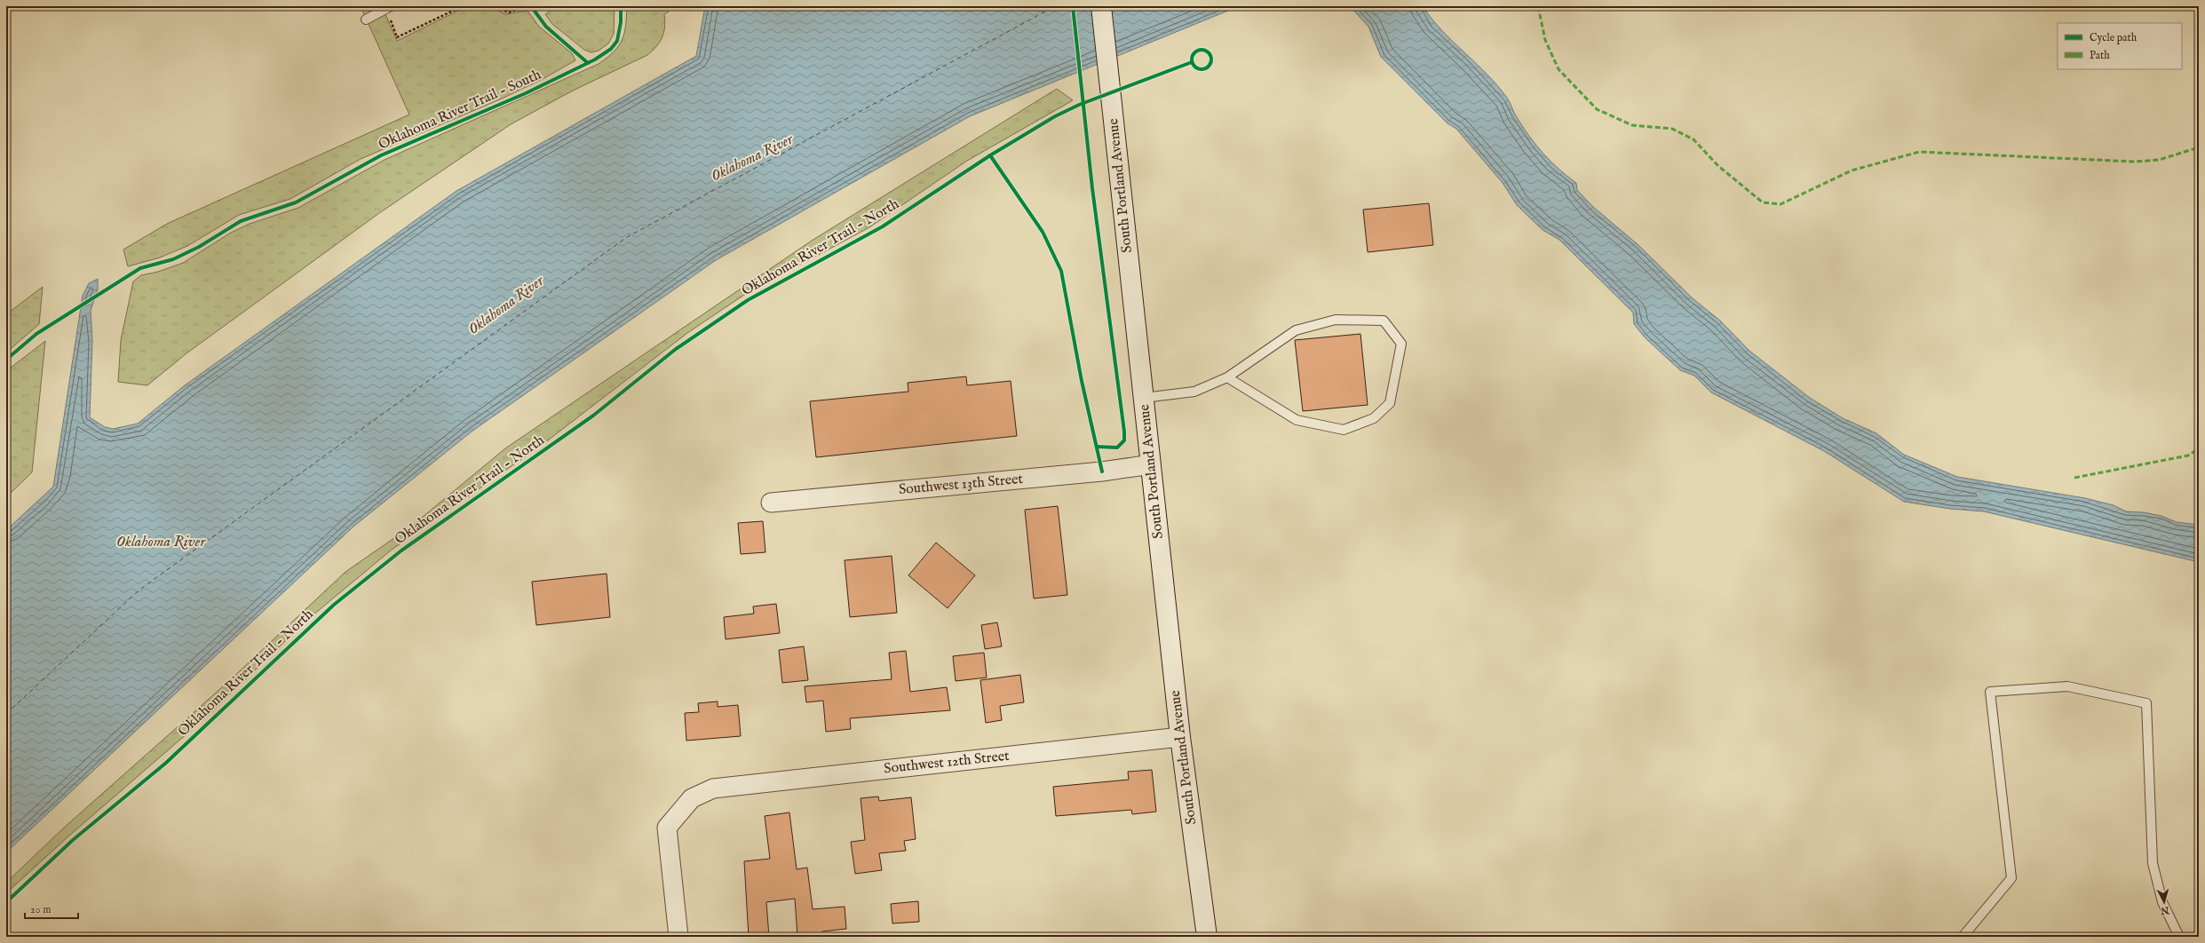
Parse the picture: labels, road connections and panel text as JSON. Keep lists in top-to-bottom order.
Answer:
{
  "streets": {
    "main road": ["South Portland Avenue"],
    "street": ["Southwest 13th Street", "Southwest 12th Street"],
    "cycle path": ["Oklahoma River Trail - South", "Oklahoma River Trail - North"]
  },
  "crossings": [
    ["South Portland Avenue", "Southwest 13th Street"],
    ["South Portland Avenue", "Southwest 12th Street"]
  ],
  "water": ["Oklahoma River"],
  "legend": ["Cycle path", "Path"],
  "scale_bar": "20 m",
  "north": "bottom"
}
